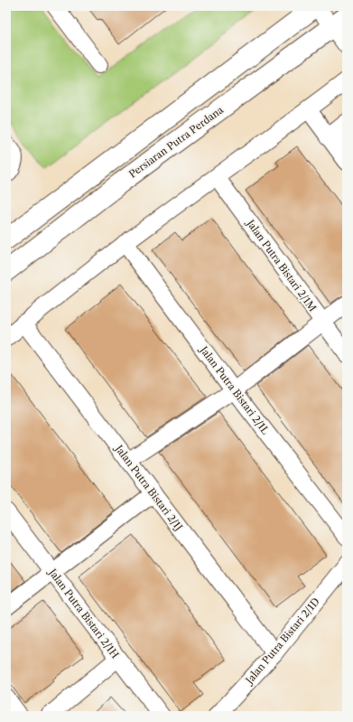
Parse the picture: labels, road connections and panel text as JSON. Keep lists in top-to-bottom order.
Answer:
{
  "streets": {
    "main road": ["Persiaran Putra Perdana"],
    "street": [
      "Jalan Putra Bistari 2/1M",
      "Jalan Putra Bistari 2/1L",
      "Jalan Putra Bistari 2/1J",
      "Jalan Putra Bistari 2/1H",
      "Jalan Putra Bistari 2/1D"
    ]
  },
  "crossings": [
    ["Jalan Putra Bistari 2/1J", "Jalan Putra Bistari 2/1D"]
  ]
}
